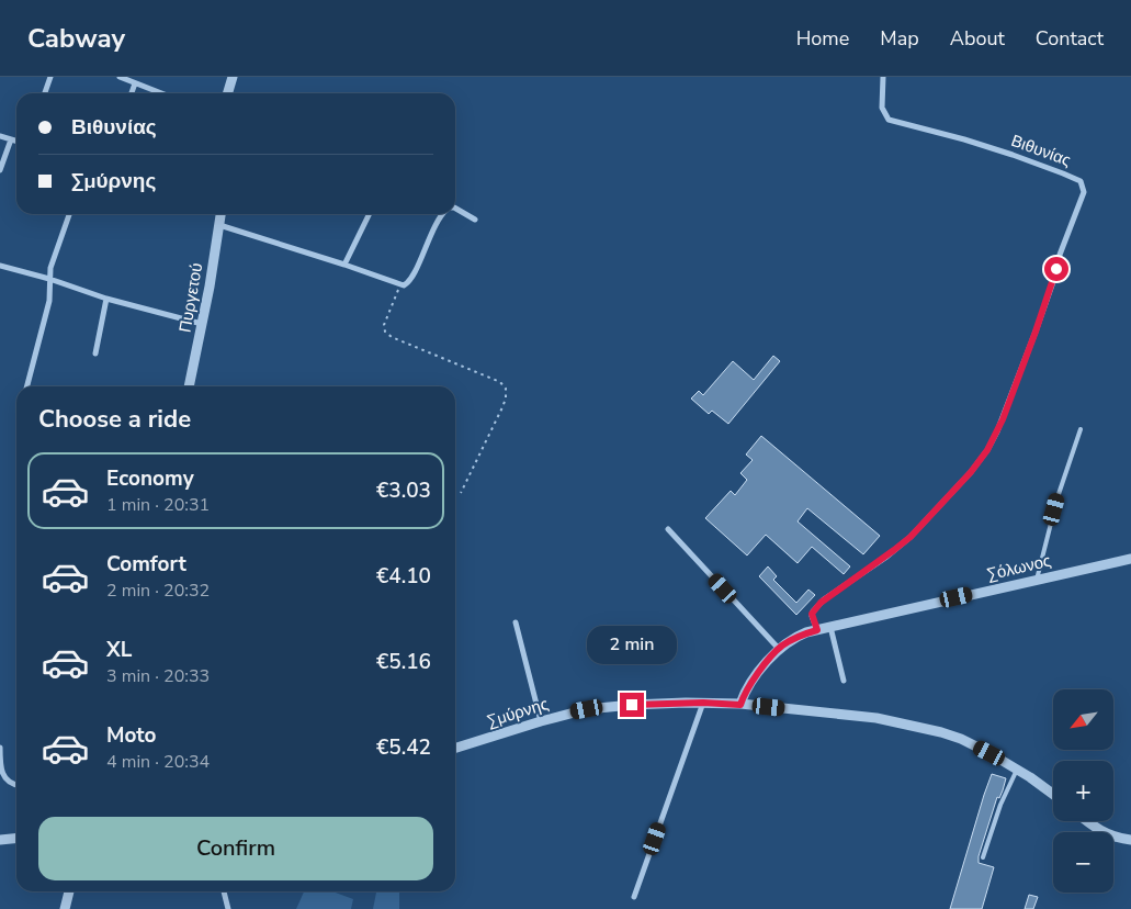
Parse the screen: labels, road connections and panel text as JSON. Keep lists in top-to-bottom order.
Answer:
{
  "streets": {
    "street": [
      "Βιθυνίας",
      "Πυργετού",
      "Σόλωνος",
      "Σμύρνης"
    ]
  },
  "crossings": [
    ["Βιθυνίας", "Σόλωνος"]
  ],
  "north": "bottom left",
  "page": {
    "header": "Cabway",
    "nav": [
      "Home",
      "Map",
      "About",
      "Contact"
    ],
    "banner": ["Βιθυνίας", "Σμύρνης"],
    "heading": "Choose a ride",
    "list": [
      {
        "name": "Economy",
        "note": "1 min · 20:31",
        "value": "€3.03"
      },
      {
        "name": "Comfort",
        "note": "2 min · 20:32",
        "value": "€4.10"
      },
      {
        "name": "XL",
        "note": "3 min · 20:33",
        "value": "€5.16"
      },
      {
        "name": "Moto",
        "note": "4 min · 20:34",
        "value": "€5.42"
      }
    ],
    "bubble": "2 min",
    "map_buttons": ["+", "−"],
    "buttons": "Confirm"
  }
}
